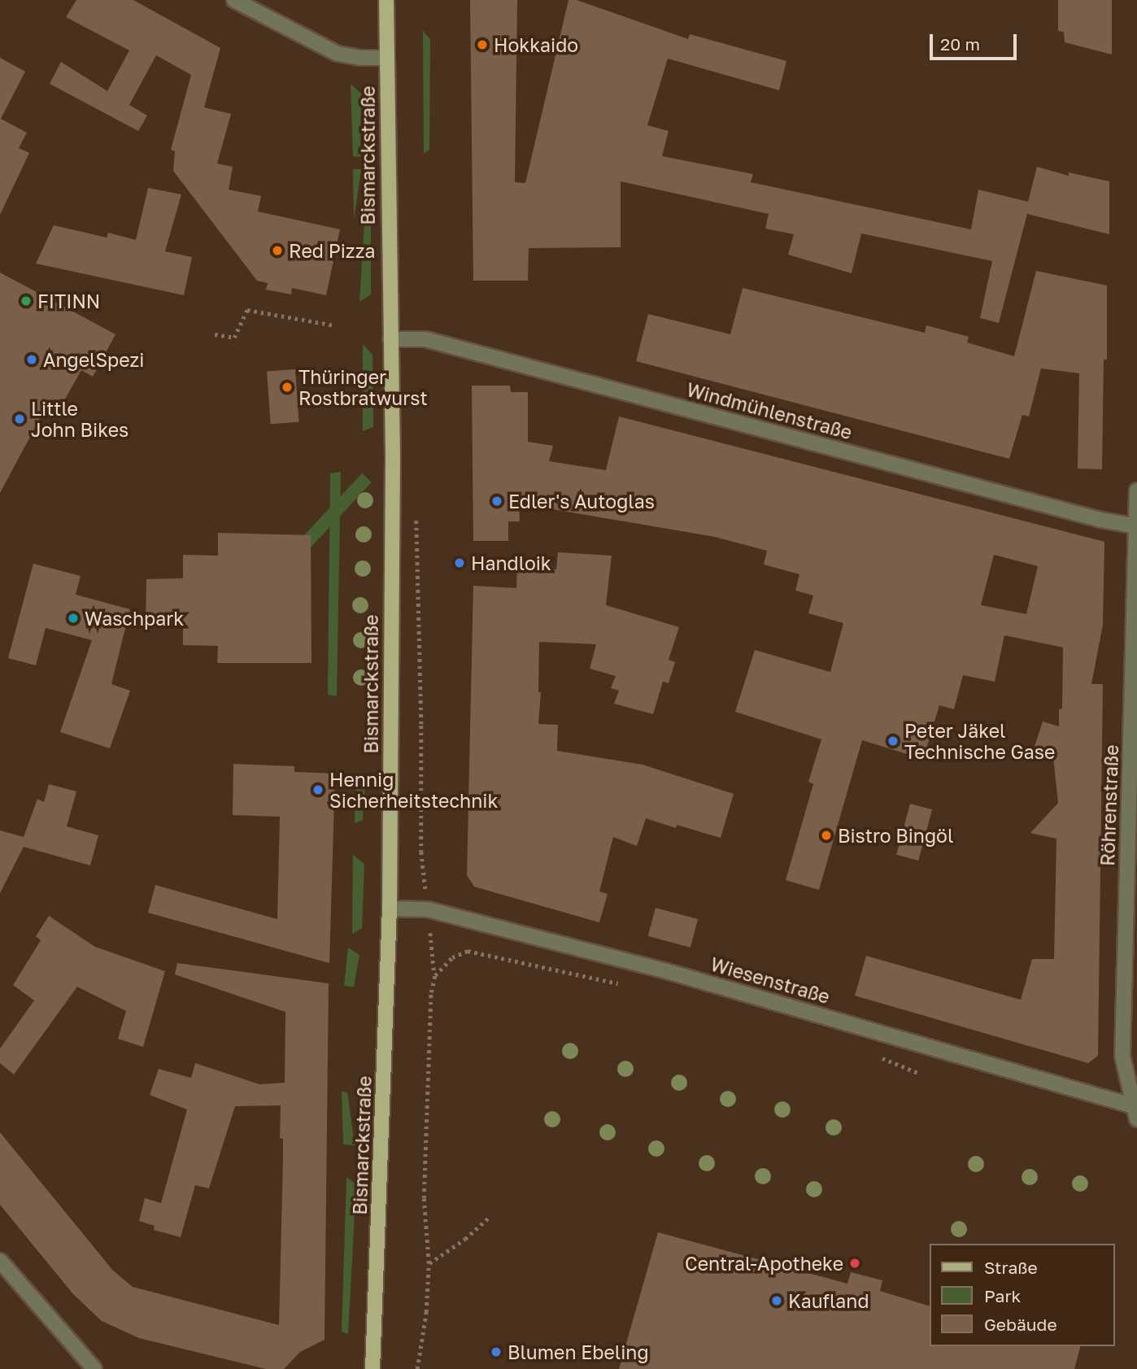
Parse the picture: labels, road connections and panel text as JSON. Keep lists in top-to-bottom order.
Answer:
{
  "streets": {
    "main road": ["Bismarckstraße"],
    "street": ["Windmühlenstraße", "Röhrenstraße", "Wiesenstraße"]
  },
  "crossings": [
    ["Bismarckstraße", "Windmühlenstraße"],
    ["Bismarckstraße", "Wiesenstraße"],
    ["Windmühlenstraße", "Röhrenstraße"],
    ["Röhrenstraße", "Wiesenstraße"]
  ],
  "places": [
    "Hokkaido",
    "Red Pizza",
    "FITINN",
    "AngelSpezi",
    "Thüringer Rostbratwurst",
    "Little John Bikes",
    "Edler's Autoglas",
    "Handloik",
    "Waschpark",
    "Peter Jäkel Technische Gase",
    "Hennig Sicherheitstechnik",
    "Bistro Bingöl",
    "Central-Apotheke",
    "Kaufland",
    "Blumen Ebeling"
  ],
  "legend": ["Straße", "Park", "Gebäude"],
  "scale_bar": "20 m"
}
